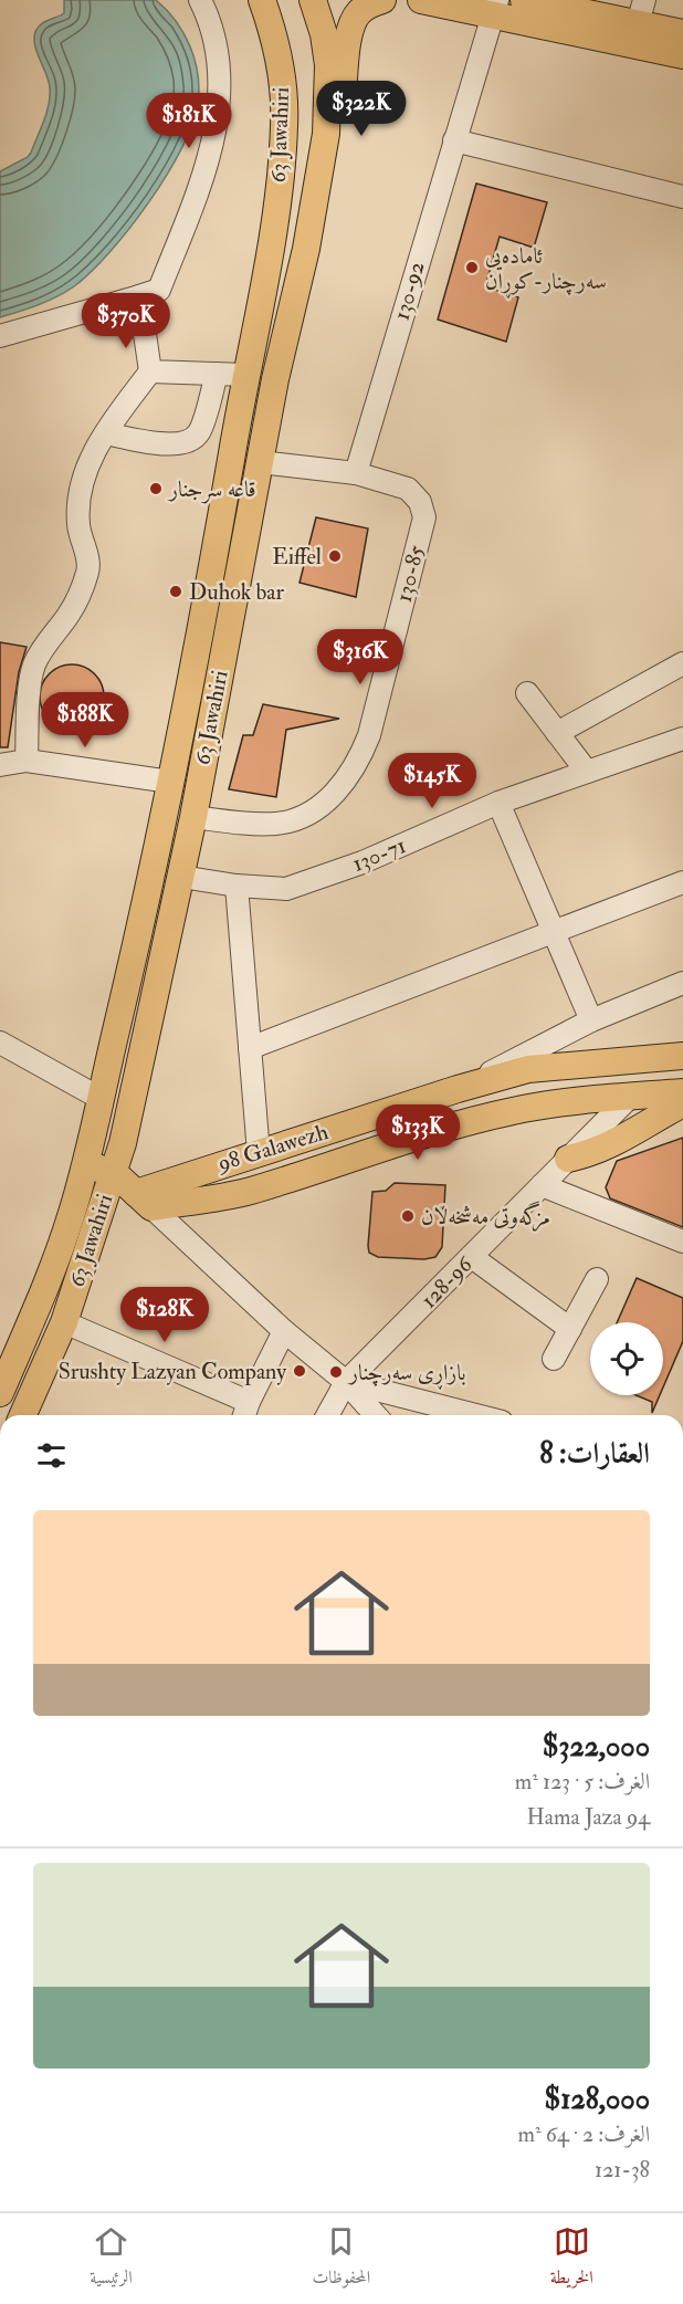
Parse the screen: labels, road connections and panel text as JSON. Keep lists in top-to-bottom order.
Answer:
{
  "streets": {
    "main road": ["63 Jawahiri", "98 Galawezh"],
    "street": [
      "130-92",
      "130-85",
      "130-71",
      "128-96"
    ]
  },
  "crossings": [
    ["63 Jawahiri", "130-85"],
    ["63 Jawahiri", "130-71"],
    ["130-92", "130-85"],
    ["98 Galawezh", "128-96"]
  ],
  "places": [
    "ئامادەیی سەرچنار-کوڕان",
    "قاعه سرجنار",
    "Eiffel",
    "Duhok bar",
    "مزگەوتی مەشخەڵان",
    "Srushty Lazyan Company",
    "بازاڕی سەرچنار"
  ],
  "page": {
    "price": [
      "$322K",
      "$181K",
      "$370K",
      "$316K",
      "$188K",
      "$145K",
      "$133K",
      "$128K"
    ],
    "heading": "العقارات: 8",
    "list": [
      {
        "name": "$322,000",
        "note": "الغرف: 5 · 123 m² · 94 Hama Jaza"
      },
      {
        "name": "$128,000",
        "note": "الغرف: 2 · 64 m² · 121-38"
      }
    ],
    "tabs": ["الخريطة", "المحفوظات", "الرئيسية"]
  }
}
